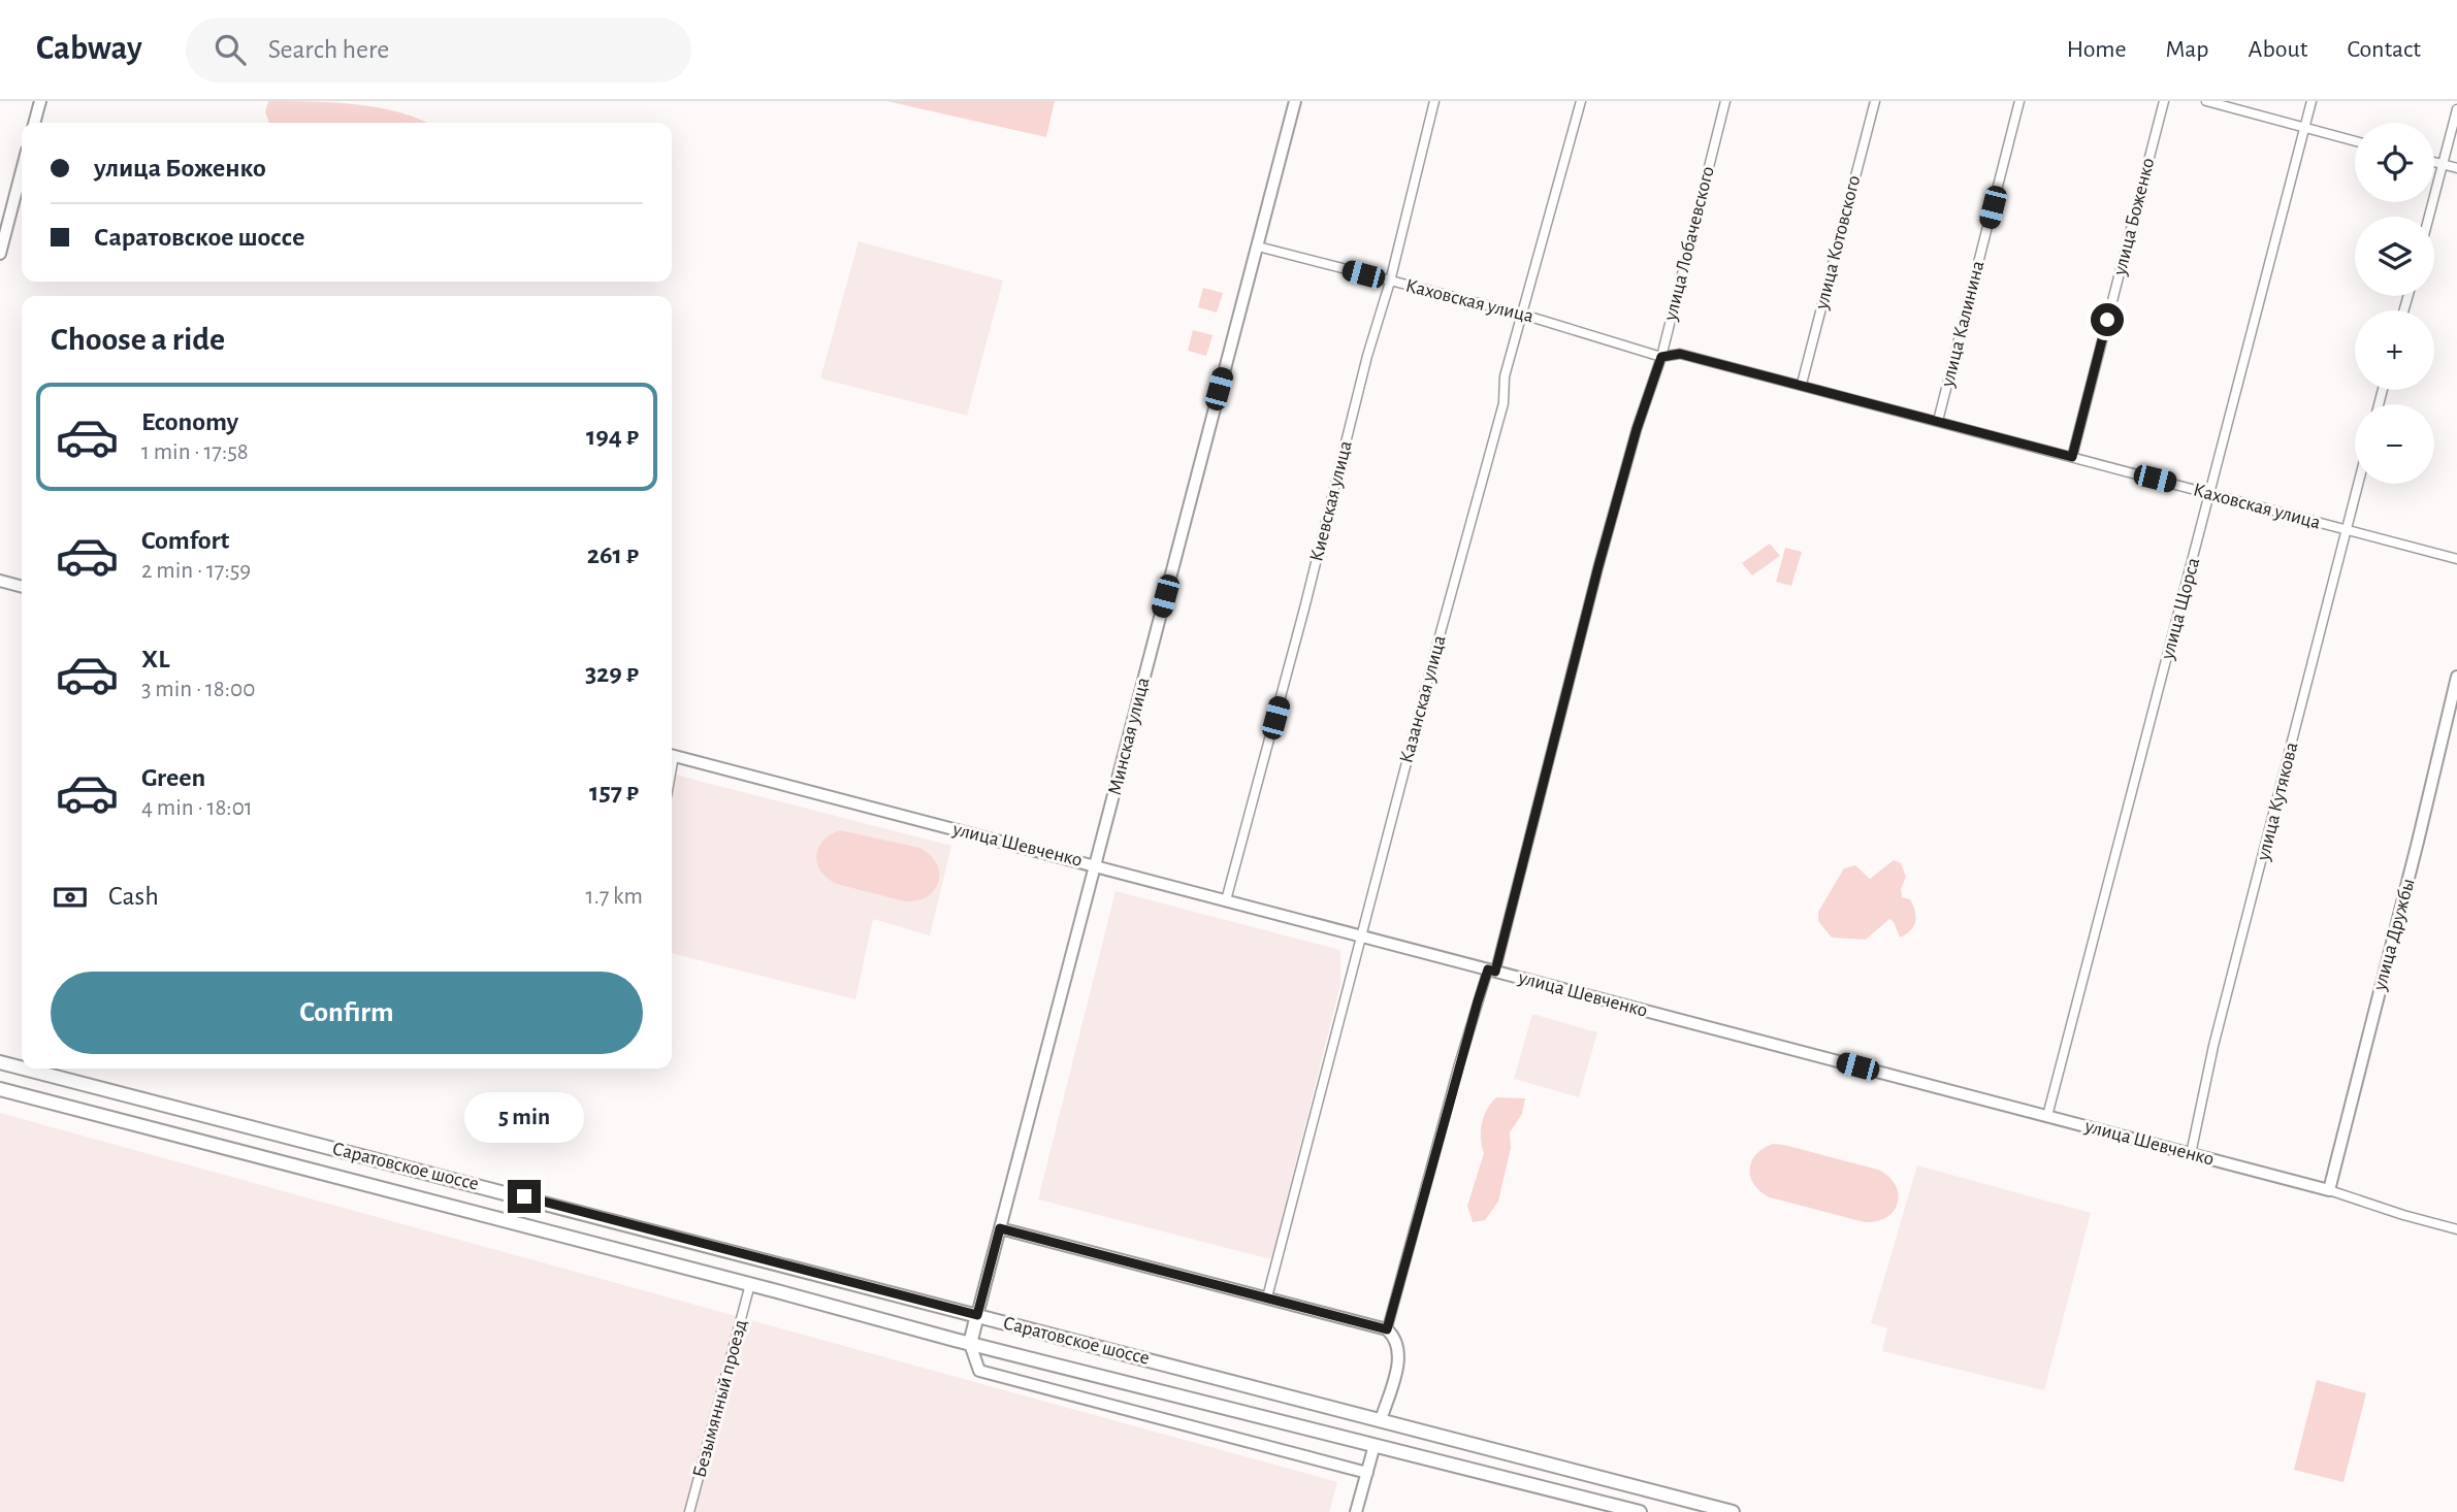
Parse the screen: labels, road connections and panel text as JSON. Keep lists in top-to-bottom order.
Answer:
{
  "streets": {
    "main road": ["Минская улица", "Саратовское шоссе"],
    "street": [
      "улица Боженко",
      "улица Котовского",
      "улица Лобачевского",
      "Каховская улица",
      "улица Калинина",
      "Киевская улица",
      "улица Щорса",
      "Казанская улица",
      "улица Кутякова",
      "улица Шевченко",
      "улица Дружбы",
      "Безымянный проезд"
    ]
  },
  "crossings": [
    ["улица Боженко", "Каховская улица"],
    ["улица Котовского", "Каховская улица"],
    ["улица Лобачевского", "Каховская улица"],
    ["улица Лобачевского", "улица Шевченко"],
    ["Каховская улица", "улица Калинина"],
    ["Каховская улица", "Киевская улица"],
    ["Каховская улица", "улица Щорса"],
    ["Каховская улица", "Казанская улица"],
    ["Каховская улица", "Минская улица"],
    ["Каховская улица", "улица Кутякова"],
    ["Киевская улица", "улица Шевченко"],
    ["улица Щорса", "улица Шевченко"],
    ["Казанская улица", "улица Шевченко"],
    ["Минская улица", "улица Шевченко"],
    ["Минская улица", "Саратовское шоссе"],
    ["улица Кутякова", "улица Шевченко"],
    ["улица Шевченко", "улица Дружбы"],
    ["Саратовское шоссе", "Безымянный проезд"]
  ],
  "page": {
    "header": "Cabway",
    "search": "Search here",
    "nav": [
      "Home",
      "Map",
      "About",
      "Contact"
    ],
    "map_buttons": ["+", "−"],
    "banner": ["улица Боженко", "Саратовское шоссе"],
    "heading": "Choose a ride",
    "list": [
      {
        "name": "Economy",
        "note": "1 min · 17:58",
        "value": "194 ₽"
      },
      {
        "name": "Comfort",
        "note": "2 min · 17:59",
        "value": "261 ₽"
      },
      {
        "name": "XL",
        "note": "3 min · 18:00",
        "value": "329 ₽"
      },
      {
        "name": "Green",
        "note": "4 min · 18:01",
        "value": "157 ₽"
      }
    ],
    "pay": ["Cash", "1.7 km"],
    "buttons": "Confirm",
    "bubble": "5 min"
  }
}
